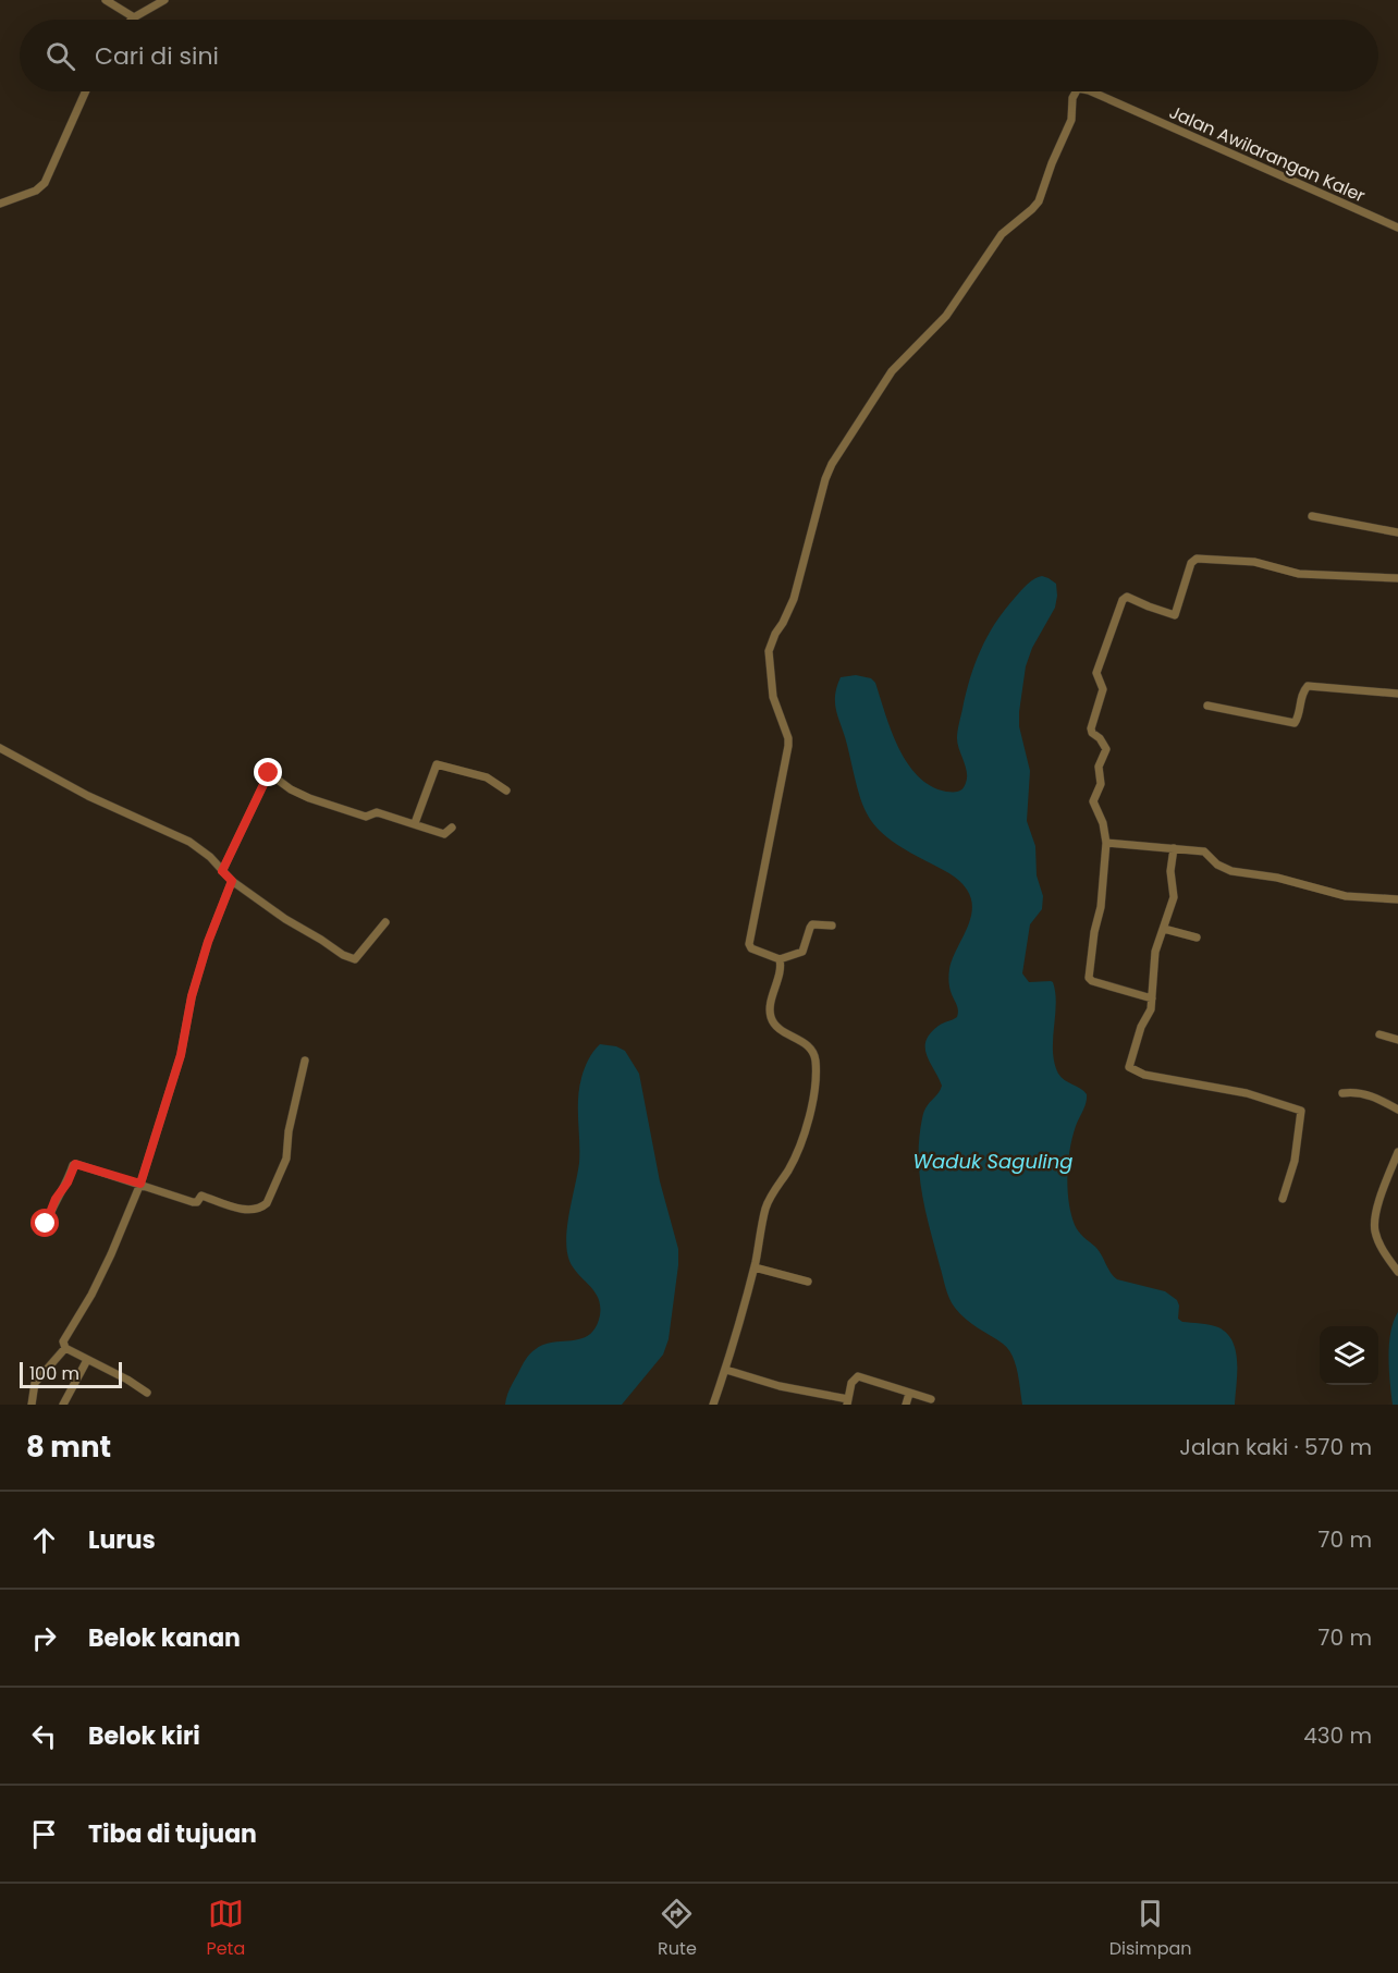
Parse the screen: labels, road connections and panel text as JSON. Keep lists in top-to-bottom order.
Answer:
{
  "streets": {
    "street": ["Jalan Awilarangan Kaler"]
  },
  "water": ["Waduk Saguling"],
  "scale_bar": "100 m",
  "page": {
    "search": "Cari di sini",
    "scale": "100 m",
    "heading": ["8 mnt", "Jalan kaki · 570 m"],
    "list": [
      ["Lurus", "70 m"],
      ["Belok kanan", "70 m"],
      ["Belok kiri", "430 m"],
      "Tiba di tujuan"
    ],
    "nav": ["Peta", "Rute", "Disimpan"]
  }
}
